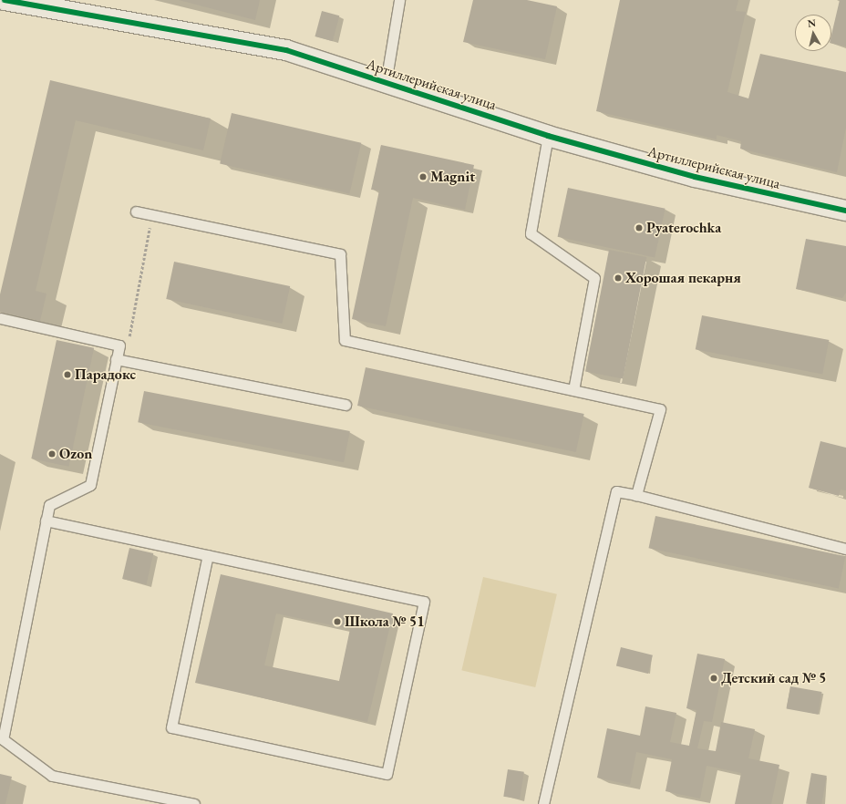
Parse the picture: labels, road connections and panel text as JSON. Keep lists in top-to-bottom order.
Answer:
{
  "streets": {
    "street": ["Артиллерийская улица"]
  },
  "places": [
    "Magnit",
    "Pyaterochka",
    "Хорошая пекарня",
    "Парадокс",
    "Ozon",
    "Школа № 51",
    "Детский сад № 5"
  ],
  "north": "top"
}
